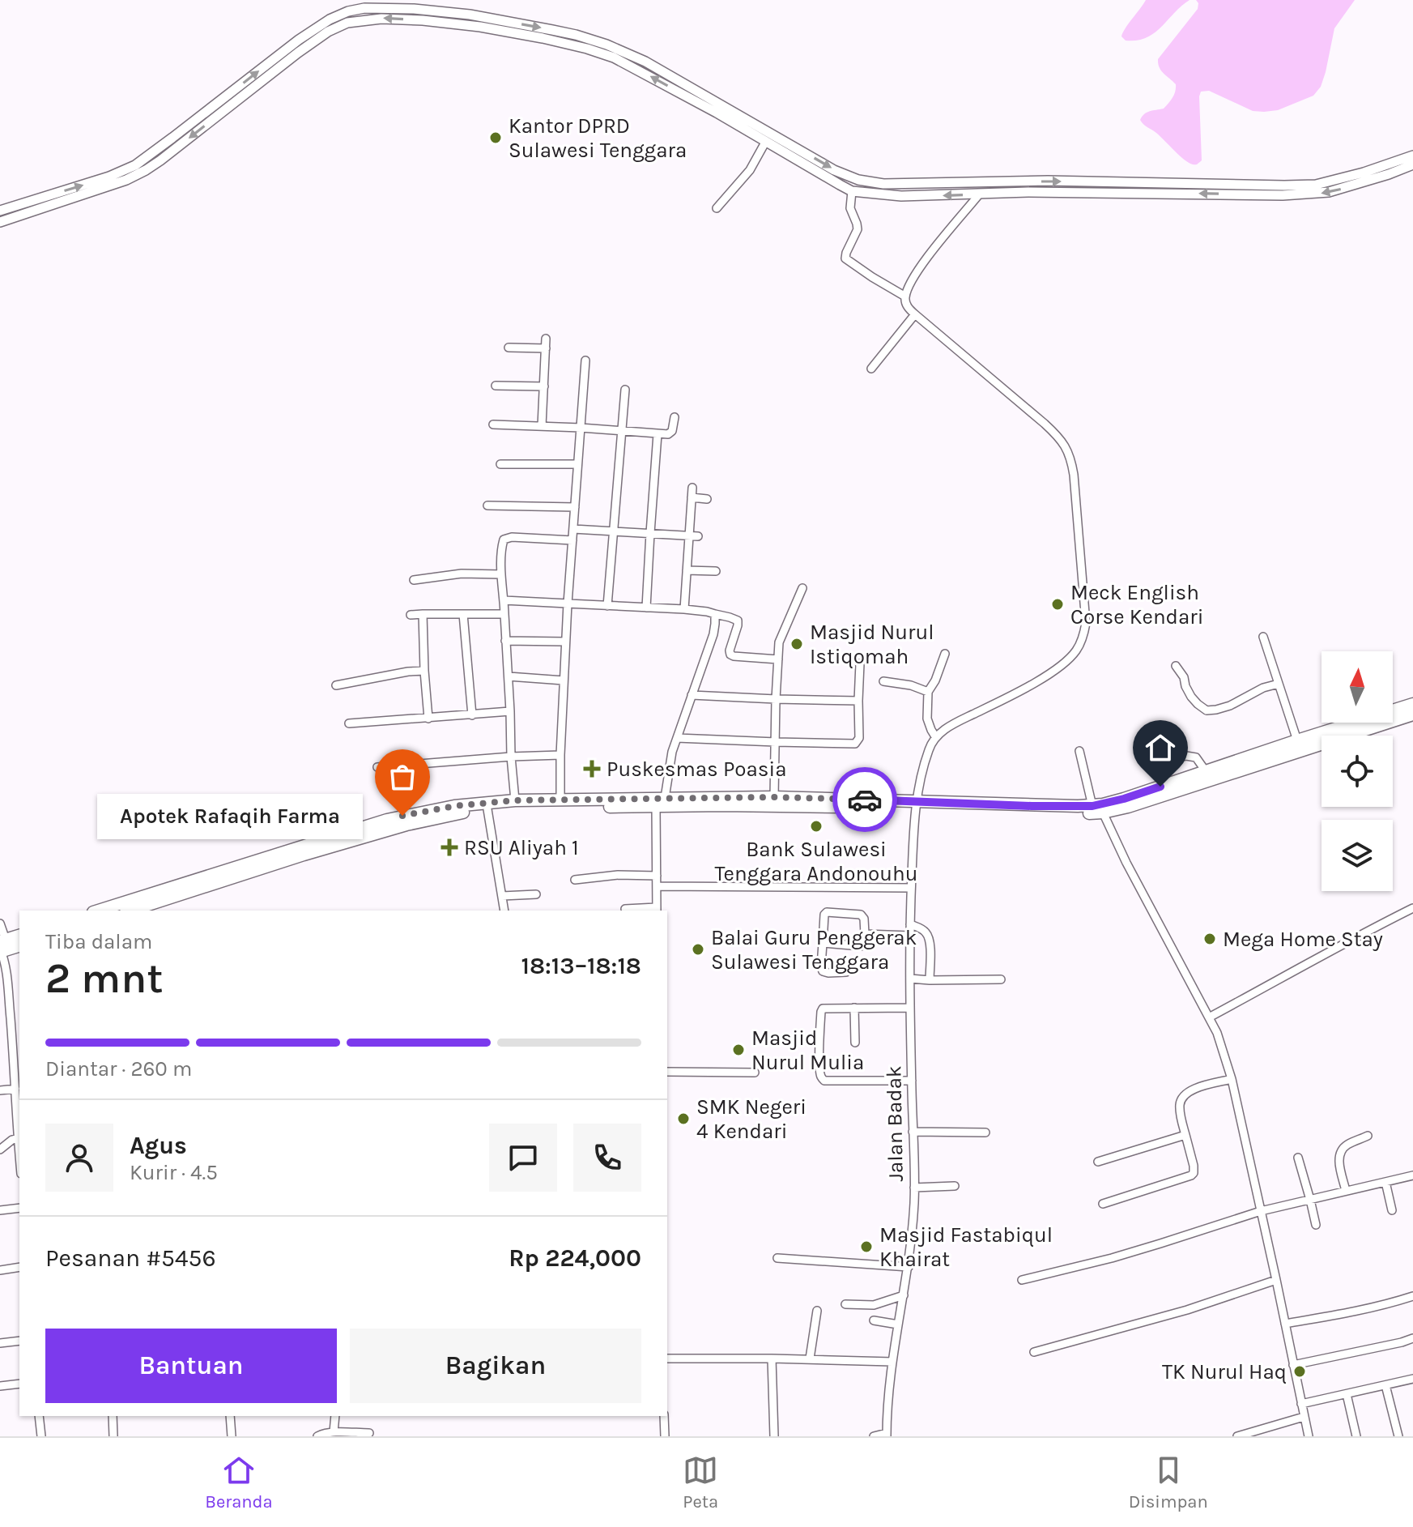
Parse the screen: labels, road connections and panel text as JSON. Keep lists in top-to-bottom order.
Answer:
{
  "streets": {
    "street": ["Jalan Badak"]
  },
  "places": {
    "other": [
      "Kantor DPRD Sulawesi Tenggara",
      "Meck English Corse Kendari",
      "Masjid Nurul Istiqomah",
      "Apotek Rafaqih Farma",
      "Bank Sulawesi Tenggara Andonouhu",
      "Mega Home Stay",
      "Balai Guru Penggerak Sulawesi Tenggara",
      "Masjid Nurul Mulia",
      "SMK Negeri 4 Kendari",
      "Masjid Fastabiqul Khairat",
      "TK Nurul Haq"
    ],
    "health": ["Puskesmas Poasia", "RSU Aliyah 1"]
  },
  "north": "top",
  "page": {
    "bubble": "Apotek Rafaqih Farma",
    "heading": ["2 mnt", "Tiba dalam", "18:13–18:18"],
    "panel": [
      "Agus",
      "Kurir · 4.5",
      "Pesanan #5456",
      "Rp 224,000"
    ],
    "bar": "Diantar · 260 m",
    "buttons": ["Bantuan", "Bagikan"],
    "tabs": ["Beranda", "Peta", "Disimpan"]
  }
}
